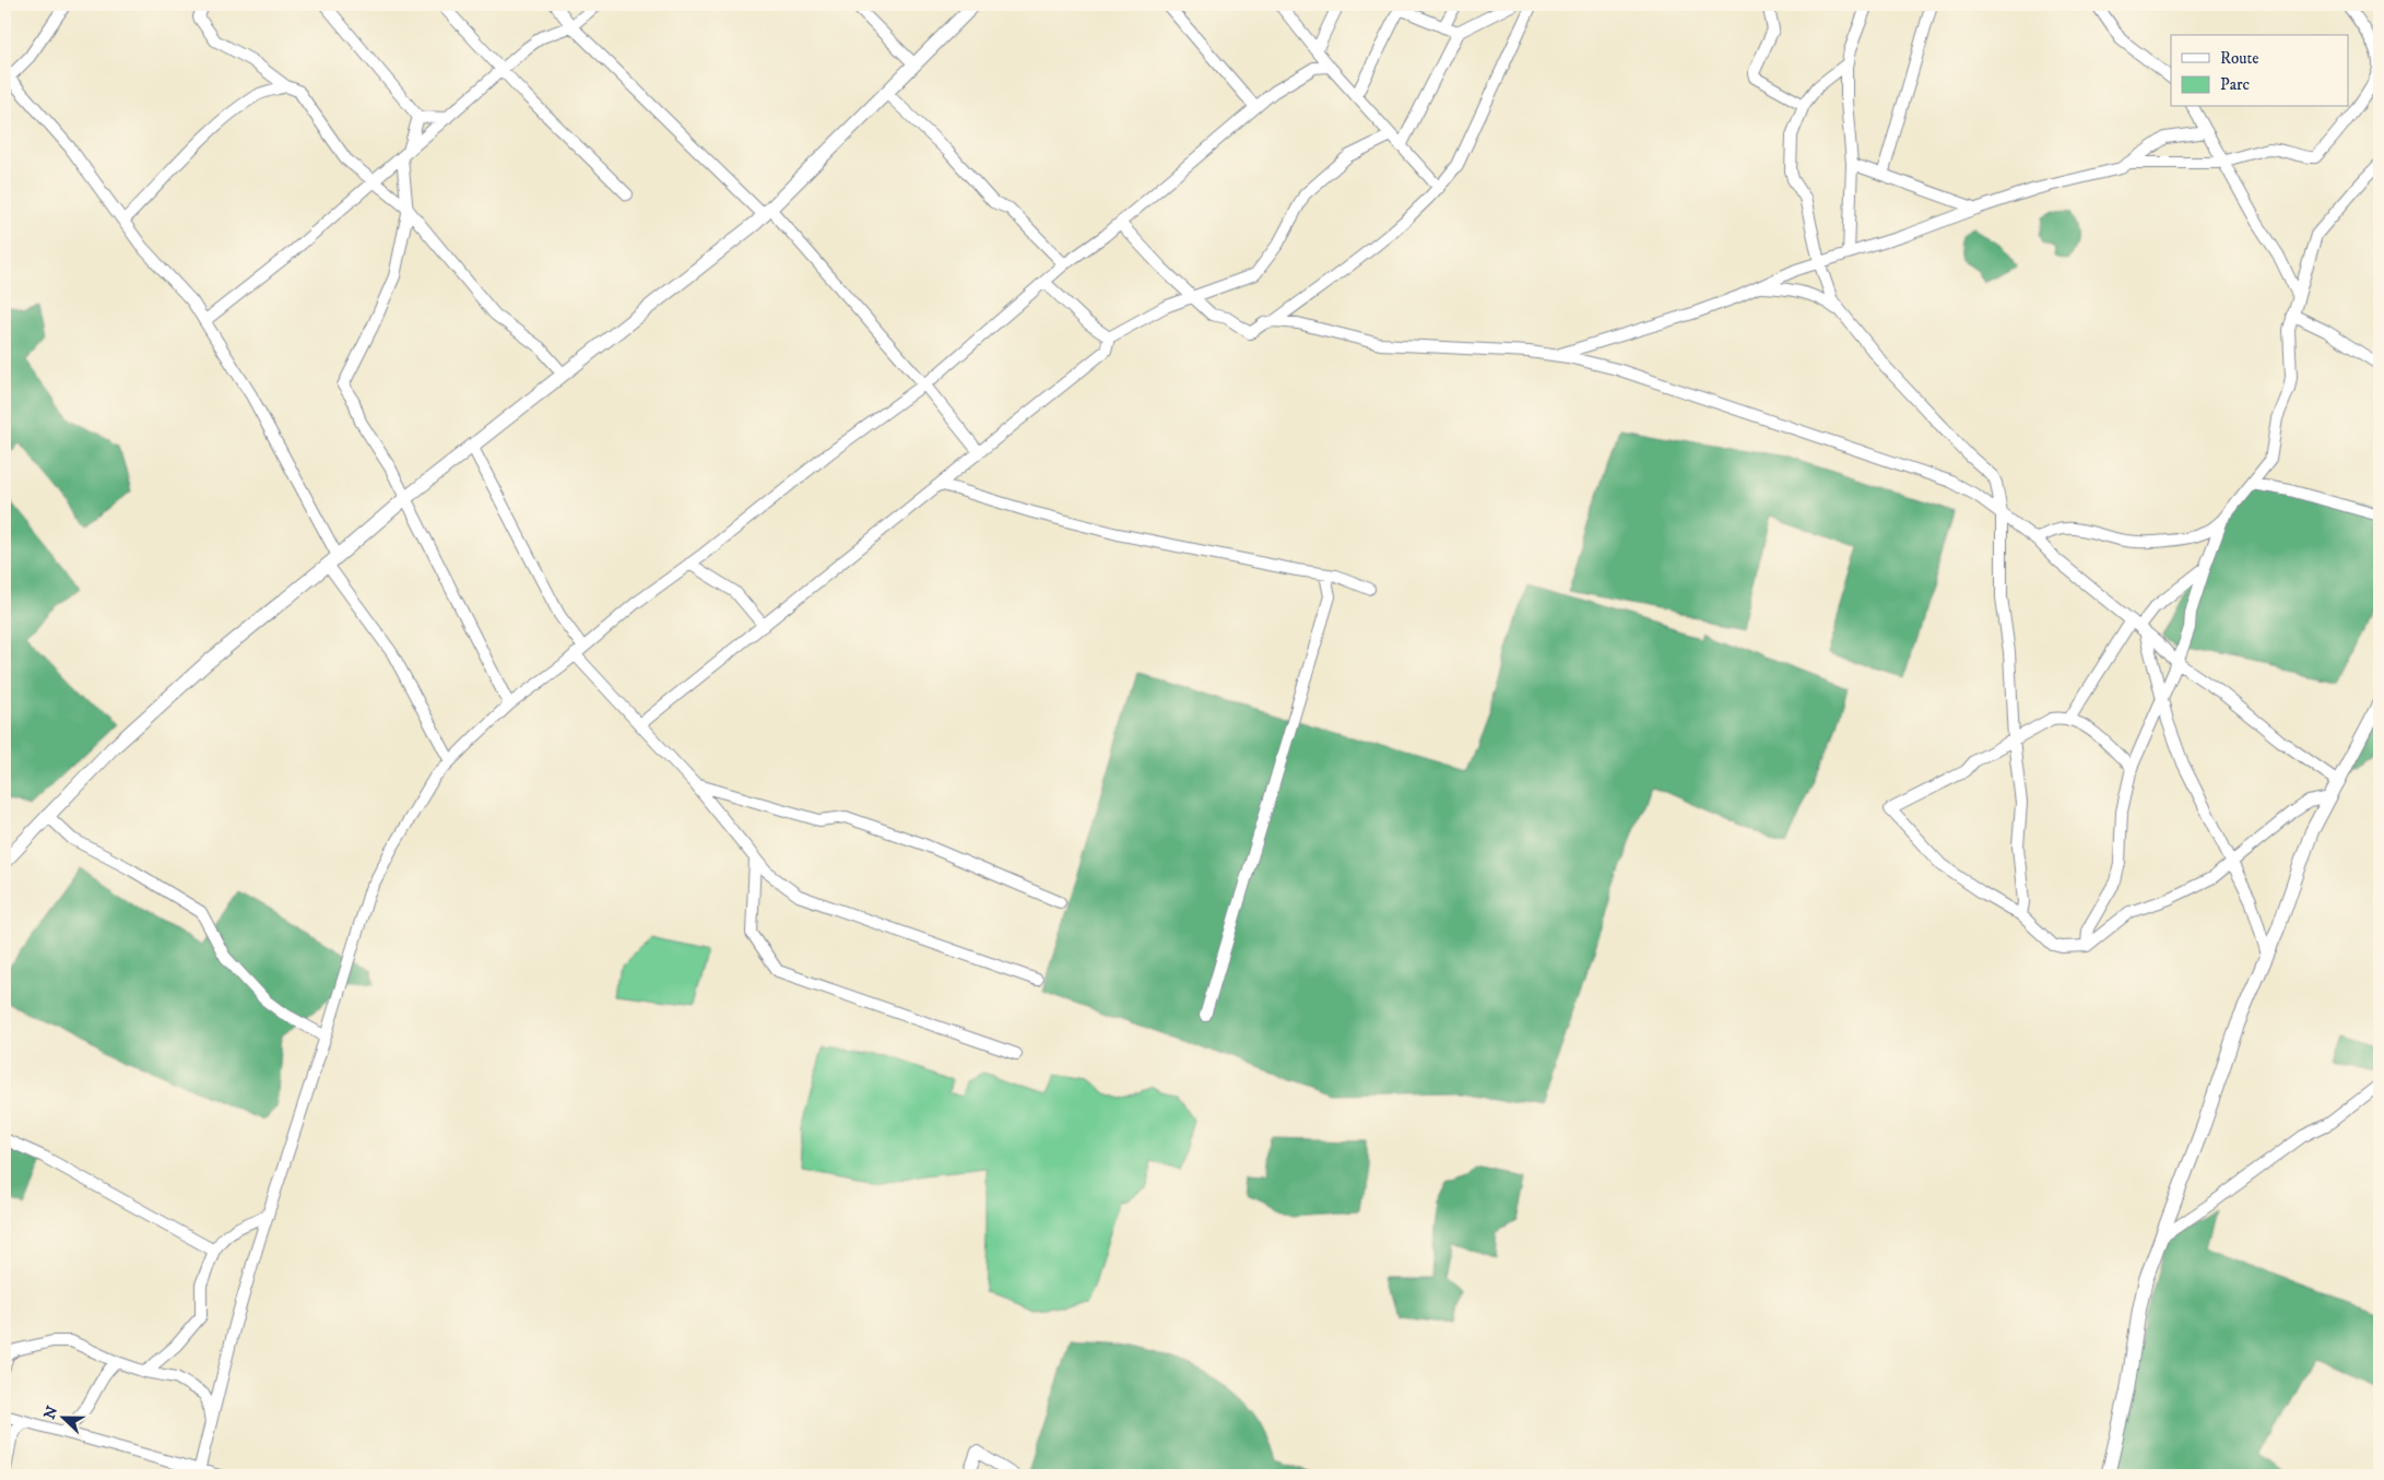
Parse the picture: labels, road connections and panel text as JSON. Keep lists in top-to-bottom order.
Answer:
{
  "legend": ["Route", "Parc"],
  "north": "left"
}
